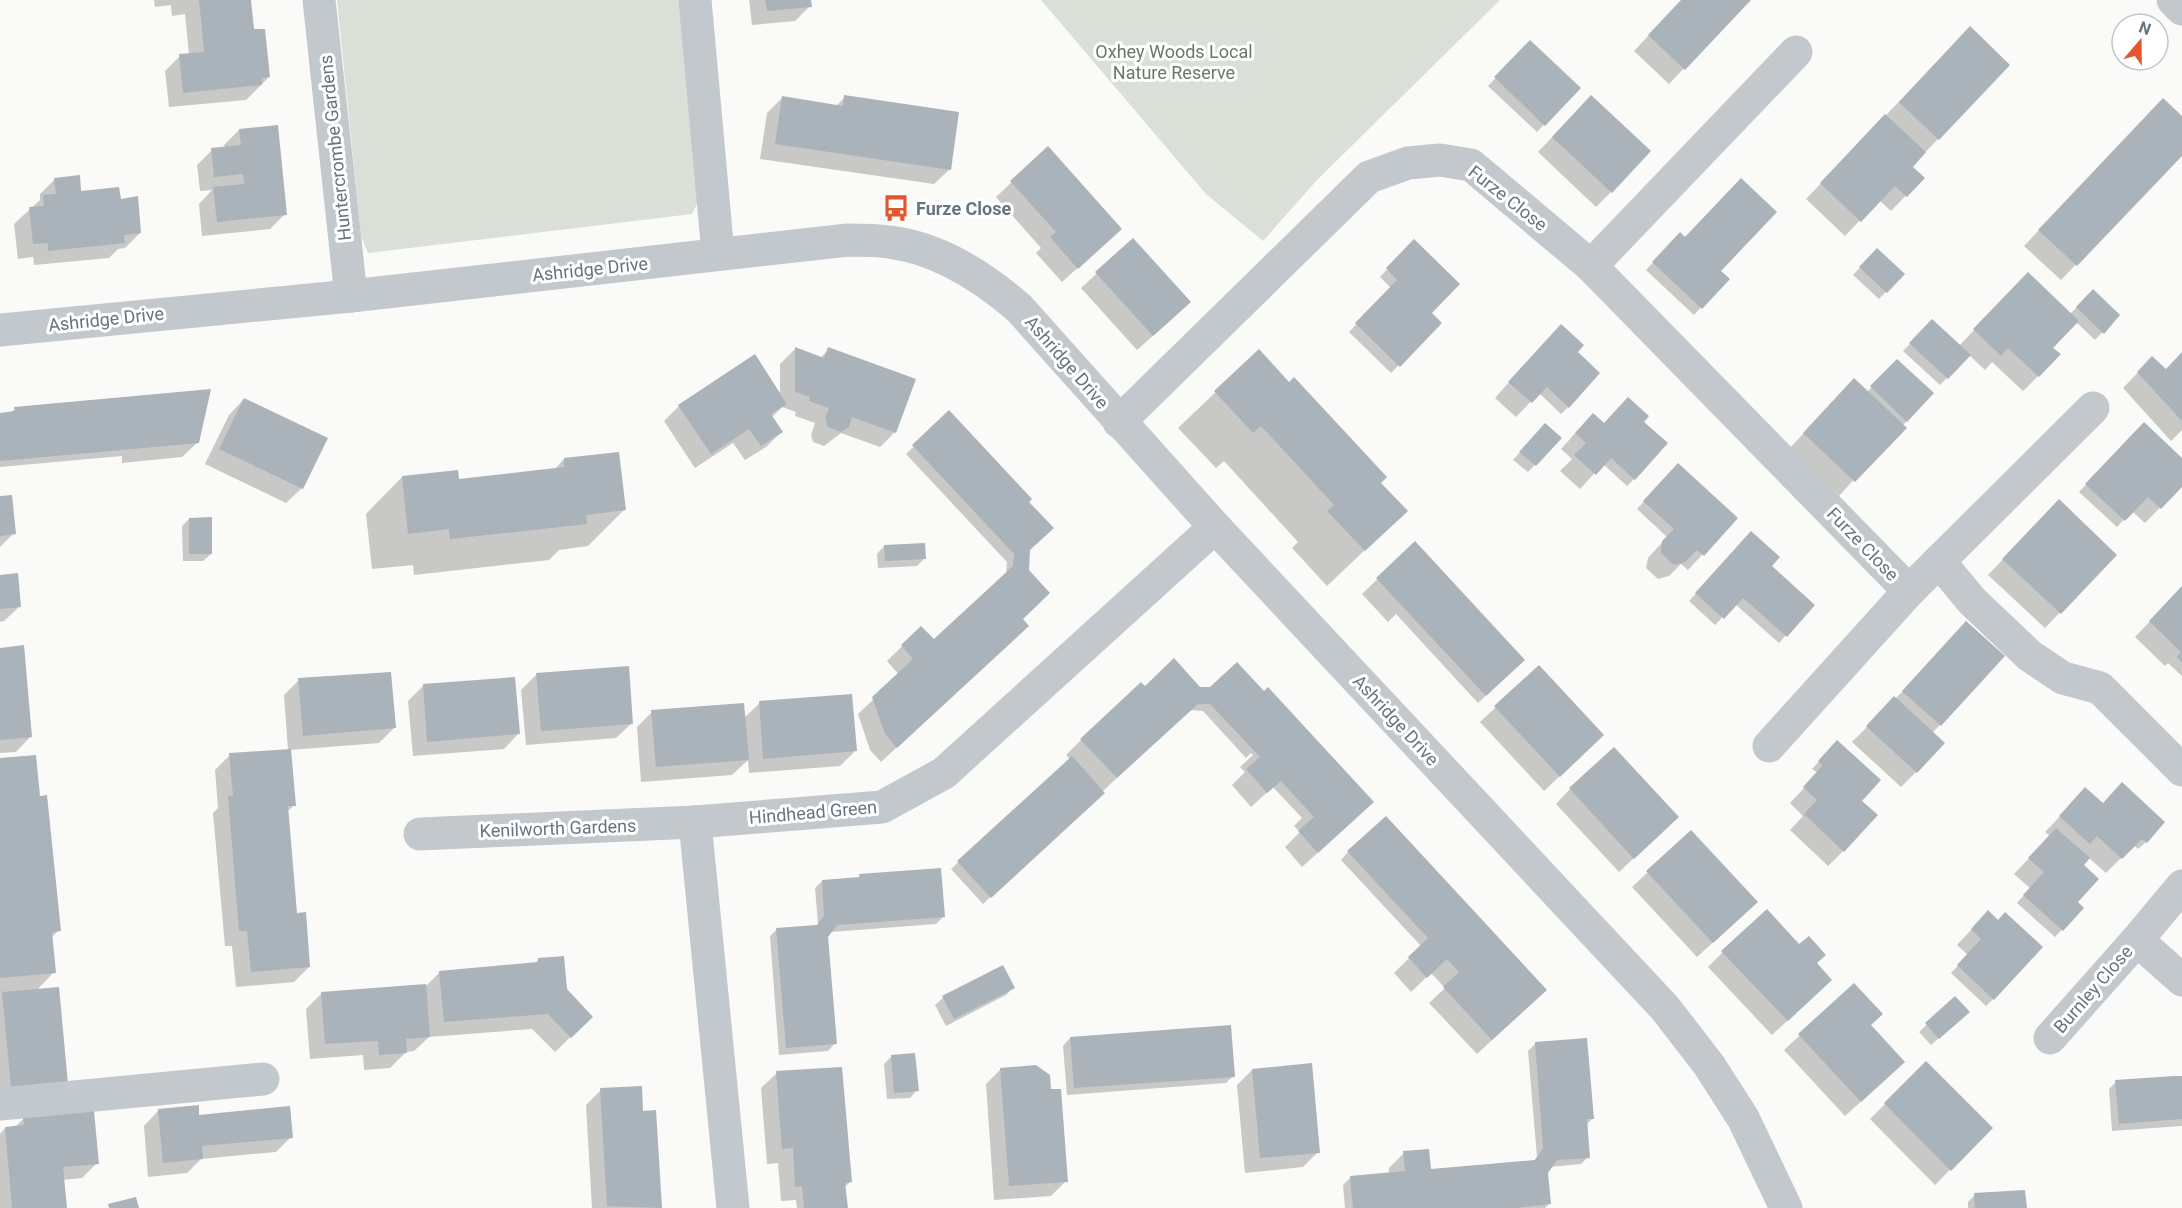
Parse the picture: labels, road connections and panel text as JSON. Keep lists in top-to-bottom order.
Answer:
{
  "streets": {
    "street": [
      "Huntercrombe Gardens",
      "Furze Close",
      "Ashridge Drive",
      "Hindhead Green",
      "Kenilworth Gardens",
      "Burnley Close"
    ]
  },
  "crossings": [
    ["Huntercrombe Gardens", "Ashridge Drive"],
    ["Furze Close", "Ashridge Drive"],
    ["Ashridge Drive", "Hindhead Green"],
    ["Hindhead Green", "Kenilworth Gardens"]
  ],
  "parks": ["Oxhey Woods Local Nature Reserve"],
  "places": {
    "bus stop": ["Furze Close"]
  },
  "north": "top"
}
